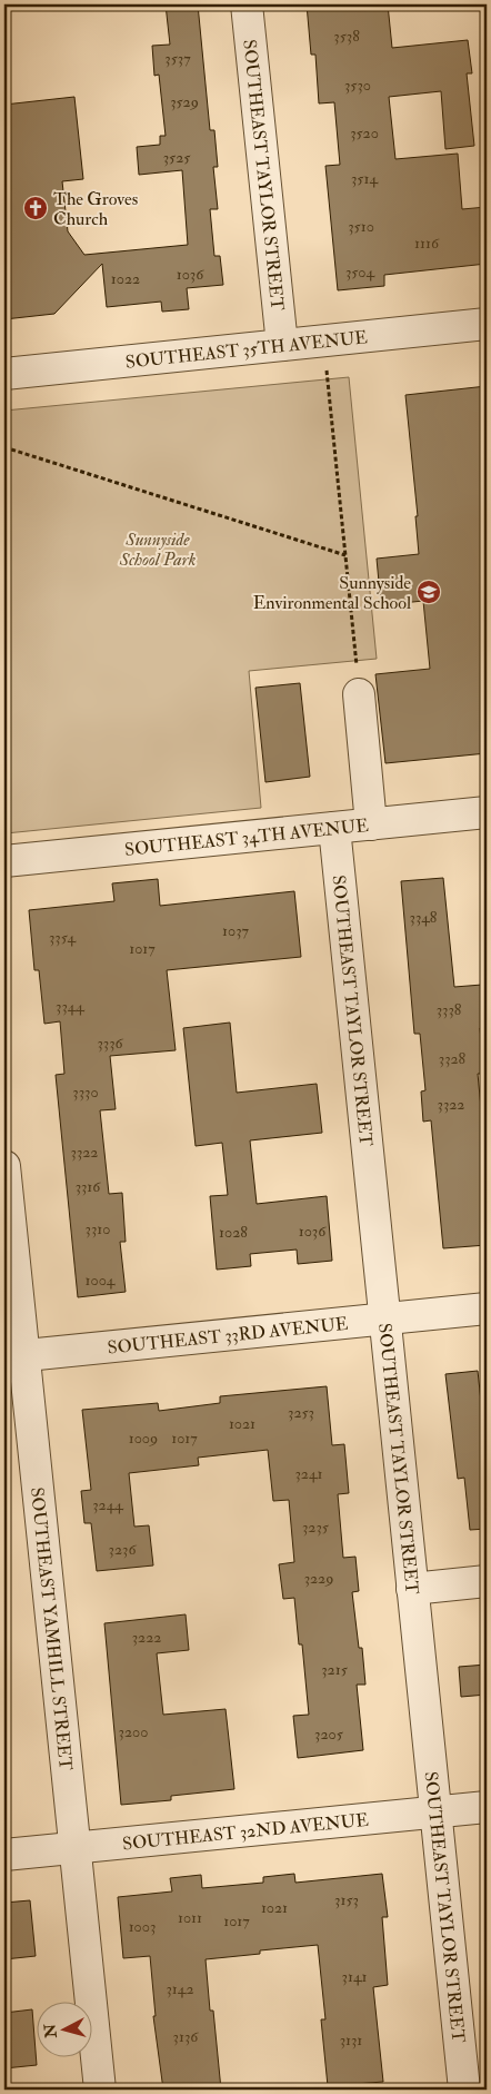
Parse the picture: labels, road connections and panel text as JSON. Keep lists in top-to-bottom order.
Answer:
{
  "streets": {
    "street": [
      "SOUTHEAST TAYLOR STREET",
      "SOUTHEAST 35TH AVENUE",
      "SOUTHEAST 34TH AVENUE",
      "SOUTHEAST 33RD AVENUE",
      "SOUTHEAST YAMHILL STREET",
      "SOUTHEAST 32ND AVENUE"
    ]
  },
  "crossings": [
    ["SOUTHEAST TAYLOR STREET", "SOUTHEAST 35TH AVENUE"],
    ["SOUTHEAST TAYLOR STREET", "SOUTHEAST 34TH AVENUE"],
    ["SOUTHEAST TAYLOR STREET", "SOUTHEAST 33RD AVENUE"],
    ["SOUTHEAST TAYLOR STREET", "SOUTHEAST 32ND AVENUE"],
    ["SOUTHEAST 33RD AVENUE", "SOUTHEAST YAMHILL STREET"],
    ["SOUTHEAST YAMHILL STREET", "SOUTHEAST 32ND AVENUE"]
  ],
  "parks": ["Sunnyside School Park"],
  "places": {
    "church": ["The Groves Church"],
    "school or university": ["Sunnyside Environmental School"]
  },
  "house_numbers": [
    "3538",
    "3537",
    "3530",
    "3529",
    "3520",
    "3525",
    "3514",
    "3510",
    "1116",
    "3504",
    "1036",
    "1022",
    "3348",
    "1037",
    "3354",
    "1017",
    "3344",
    "3338",
    "3336",
    "3328",
    "3330",
    "3322",
    "3322",
    "3316",
    "3310",
    "1036",
    "1028",
    "1004",
    "3253",
    "1021",
    "1009",
    "1017",
    "3241",
    "3244",
    "3235",
    "3236",
    "3229",
    "3222",
    "3215",
    "3200",
    "3205",
    "3153",
    "1021",
    "1011",
    "1017",
    "1003",
    "3141",
    "3142",
    "3136",
    "3131"
  ],
  "north": "left"
}
